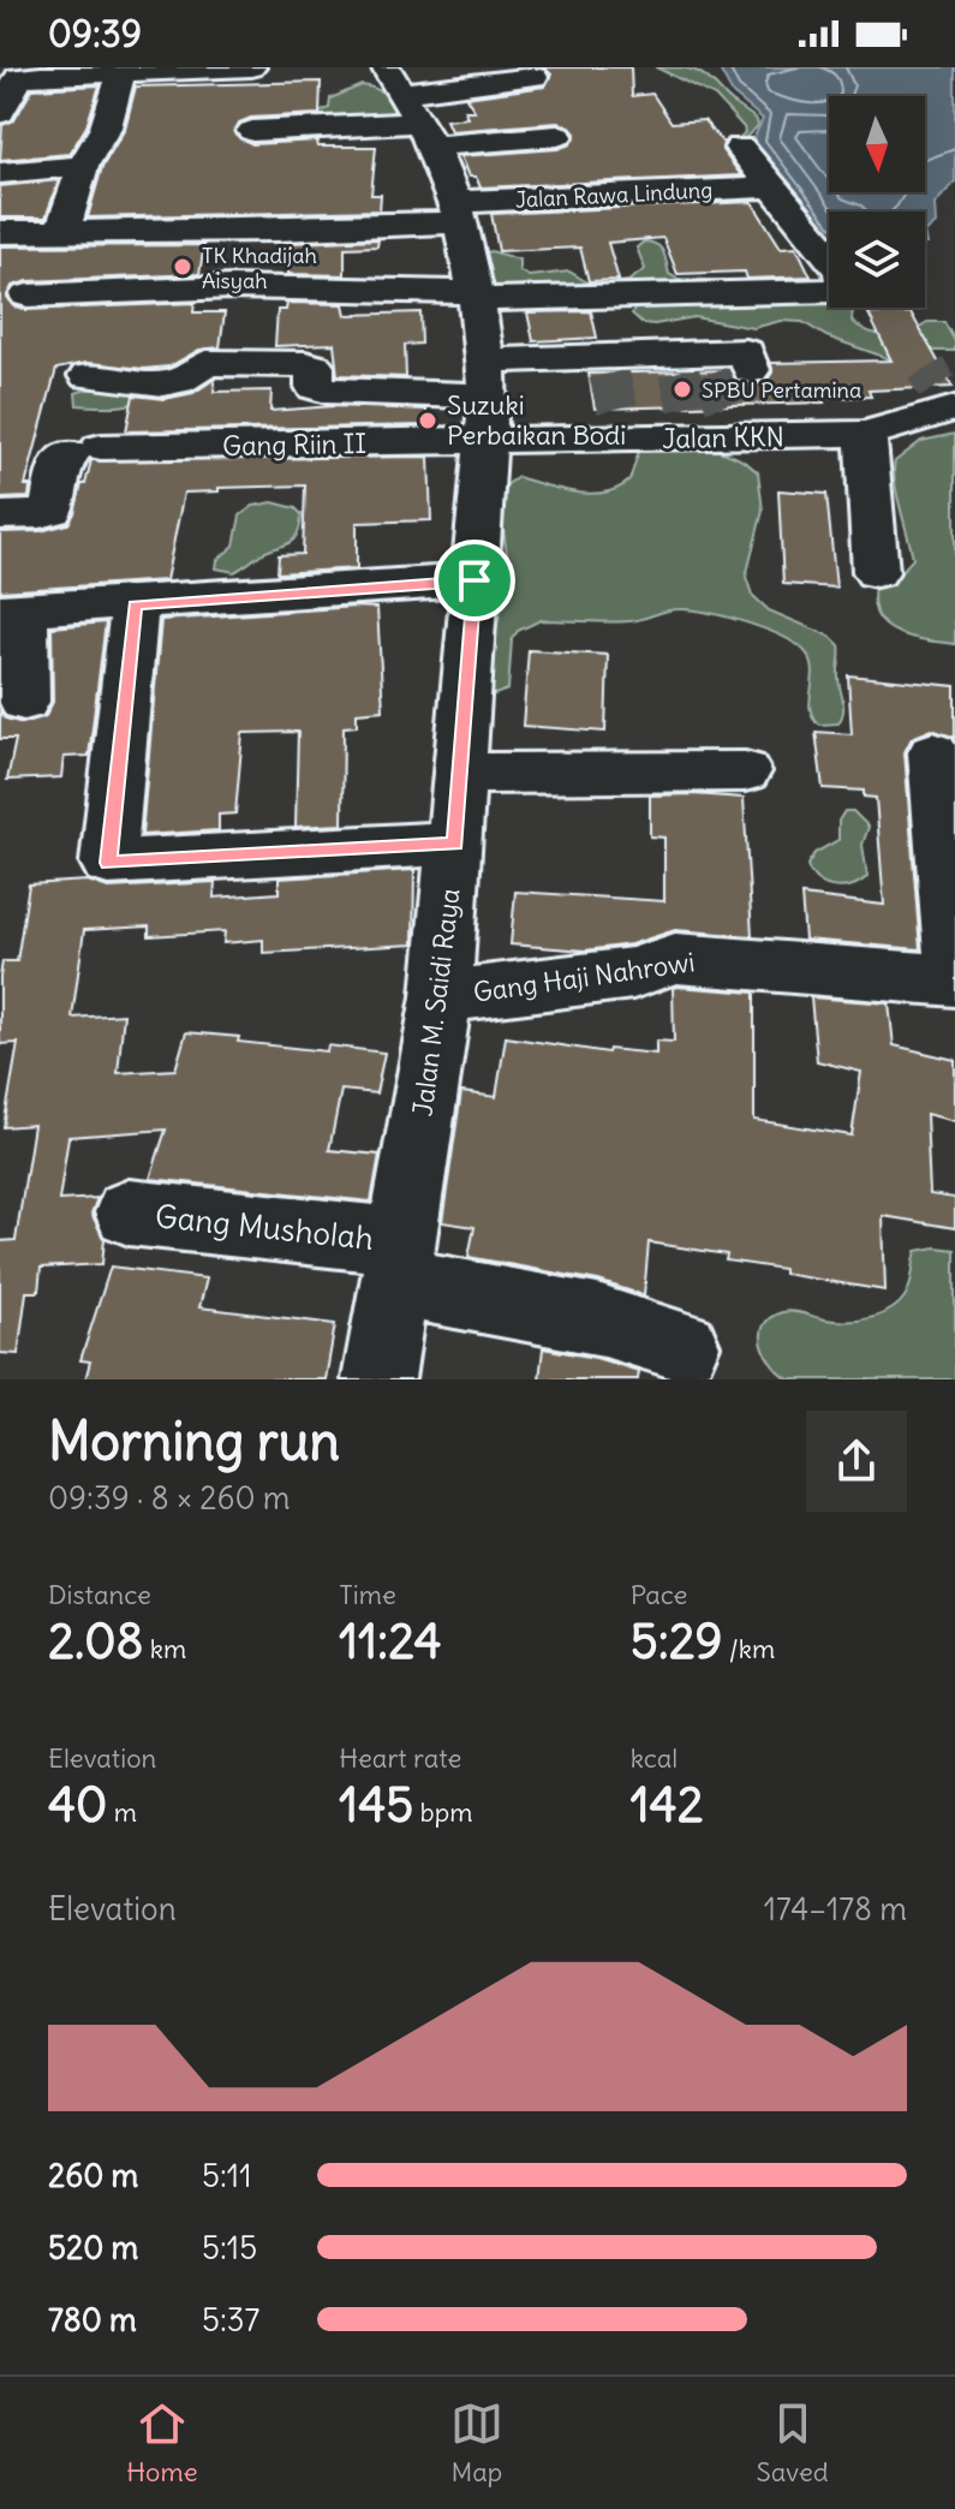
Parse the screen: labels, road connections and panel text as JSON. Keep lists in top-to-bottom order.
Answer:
{
  "streets": {
    "street": [
      "Jalan Rawa Lindung",
      "Jalan KKN",
      "Gang Riin II",
      "Gang Haji Nahrowi",
      "Jalan M. Saidi Raya",
      "Gang Musholah"
    ]
  },
  "crossings": [
    ["Jalan Rawa Lindung", "Jalan M. Saidi Raya"],
    ["Jalan KKN", "Gang Riin II"],
    ["Jalan KKN", "Jalan M. Saidi Raya"],
    ["Gang Riin II", "Jalan M. Saidi Raya"],
    ["Gang Haji Nahrowi", "Jalan M. Saidi Raya"],
    ["Jalan M. Saidi Raya", "Gang Musholah"]
  ],
  "places": ["TK Khadijah Aisyah", "SPBU Pertamina", "Suzuki Perbaikan Bodi"],
  "north": "bottom",
  "page": {
    "status": "09:39",
    "heading": ["Morning run", "09:39 · 8 × 260 m"],
    "stats": [
      ["Distance", "2.08 km"],
      ["Time", "11:24"],
      ["Pace", "5:29 /km"],
      ["Elevation", "40 m"],
      ["Heart rate", "145 bpm"],
      ["kcal", "142"]
    ],
    "chart": ["Elevation", "174–178 m"],
    "list": [
      {
        "name": "260 m",
        "note": "5:11"
      },
      {
        "name": "520 m",
        "note": "5:15"
      },
      {
        "name": "780 m",
        "note": "5:37"
      }
    ],
    "tabs": ["Home", "Map", "Saved"]
  }
}
